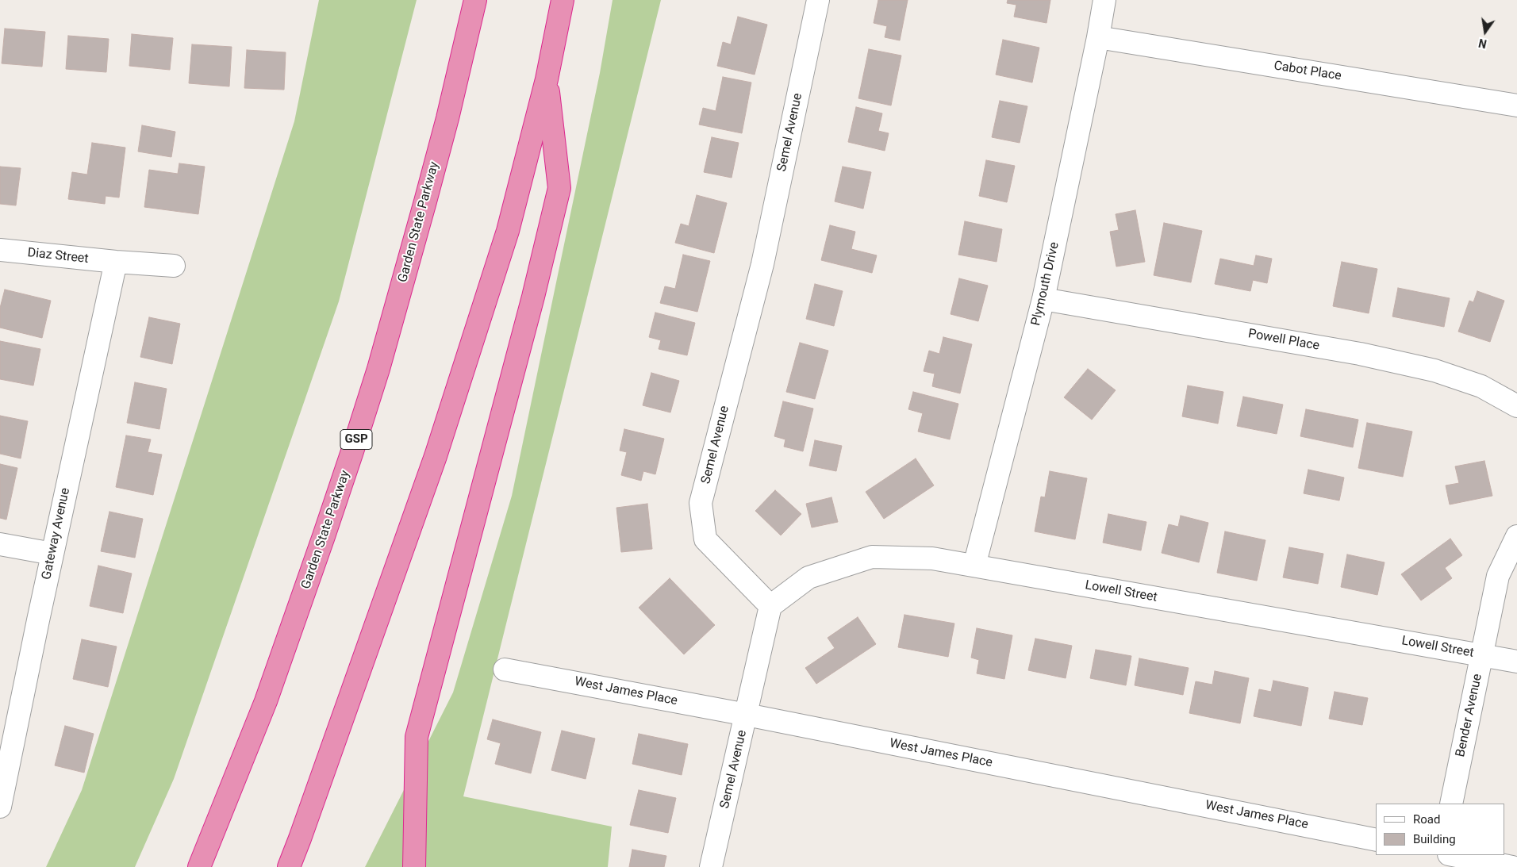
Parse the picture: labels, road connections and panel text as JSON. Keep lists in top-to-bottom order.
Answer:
{
  "streets": {
    "highway": ["Garden State Parkway", "GSP"],
    "street": [
      "Cabot Place",
      "Semel Avenue",
      "Diaz Street",
      "Plymouth Drive",
      "Powell Place",
      "Gateway Avenue",
      "Lowell Street",
      "West James Place",
      "Bender Avenue"
    ]
  },
  "crossings": [
    ["Cabot Place", "Plymouth Drive"],
    ["Semel Avenue", "Lowell Street"],
    ["Semel Avenue", "West James Place"],
    ["Diaz Street", "Gateway Avenue"],
    ["Plymouth Drive", "Powell Place"],
    ["Plymouth Drive", "Lowell Street"],
    ["Lowell Street", "Bender Avenue"]
  ],
  "legend": ["Road", "Building"],
  "north": "bottom"
}
